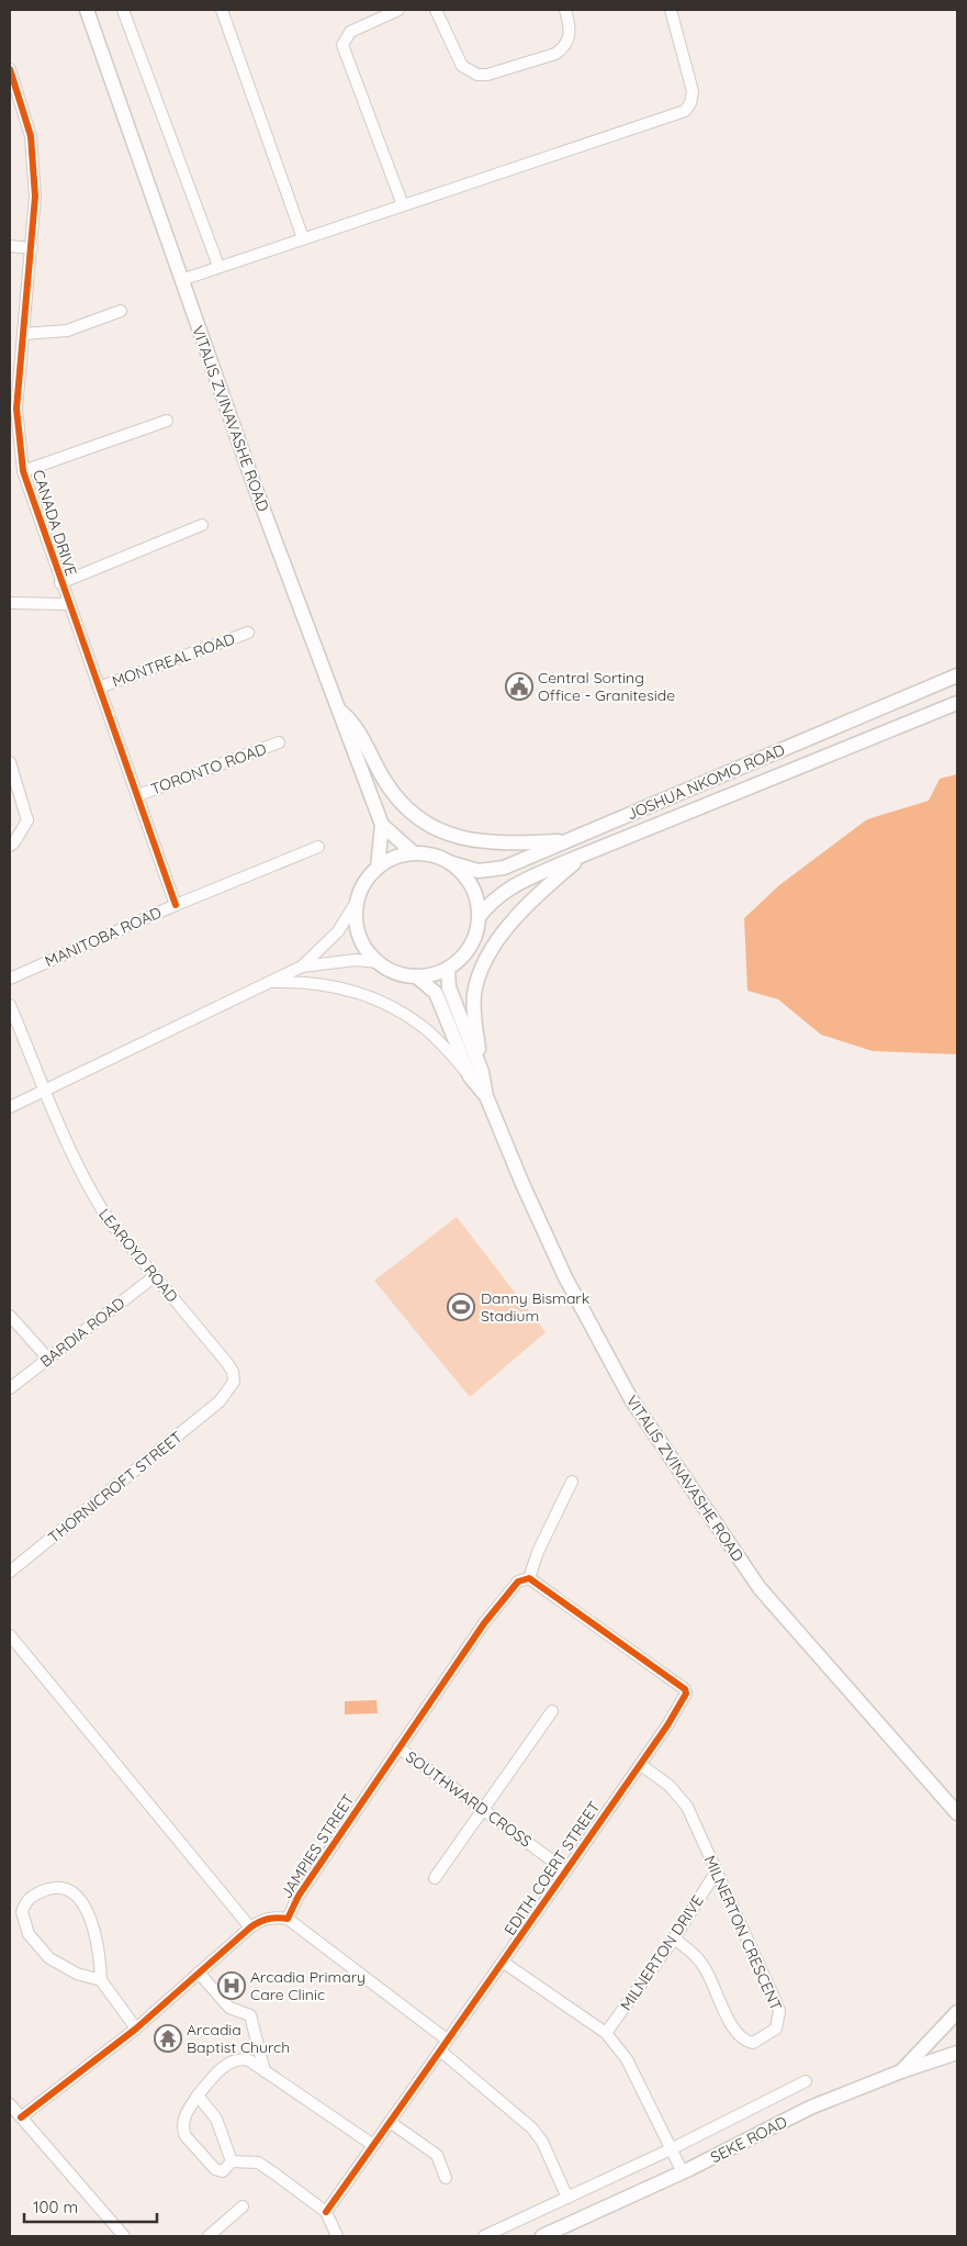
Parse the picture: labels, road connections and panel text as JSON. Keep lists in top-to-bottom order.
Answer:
{
  "streets": {
    "main road": ["VITALIS ZVINAVASHE ROAD", "JOSHUA NKOMO ROAD", "SEKE ROAD"],
    "street": [
      "CANADA DRIVE",
      "MONTREAL ROAD",
      "TORONTO ROAD",
      "MANITOBA ROAD",
      "LEAROYD ROAD",
      "BARDIA ROAD",
      "THORNICROFT STREET",
      "SOUTHWARD CROSS",
      "JAMPIES STREET",
      "EDITH COERT STREET",
      "MILNERTON CRESCENT",
      "MILNERTON DRIVE"
    ]
  },
  "crossings": [
    ["VITALIS ZVINAVASHE ROAD", "JOSHUA NKOMO ROAD"],
    ["CANADA DRIVE", "MONTREAL ROAD"],
    ["CANADA DRIVE", "TORONTO ROAD"],
    ["CANADA DRIVE", "MANITOBA ROAD"],
    ["LEAROYD ROAD", "BARDIA ROAD"],
    ["LEAROYD ROAD", "THORNICROFT STREET"],
    ["SOUTHWARD CROSS", "JAMPIES STREET"],
    ["SOUTHWARD CROSS", "EDITH COERT STREET"],
    ["JAMPIES STREET", "EDITH COERT STREET"],
    ["EDITH COERT STREET", "MILNERTON CRESCENT"],
    ["MILNERTON CRESCENT", "MILNERTON DRIVE"]
  ],
  "places": {
    "public building": ["Central Sorting Office - Graniteside"],
    "sports": ["Danny Bismark Stadium"],
    "hospital": ["Arcadia Primary Care Clinic"],
    "temple": ["Arcadia Baptist Church"]
  },
  "scale_bar": "100 m"
}
